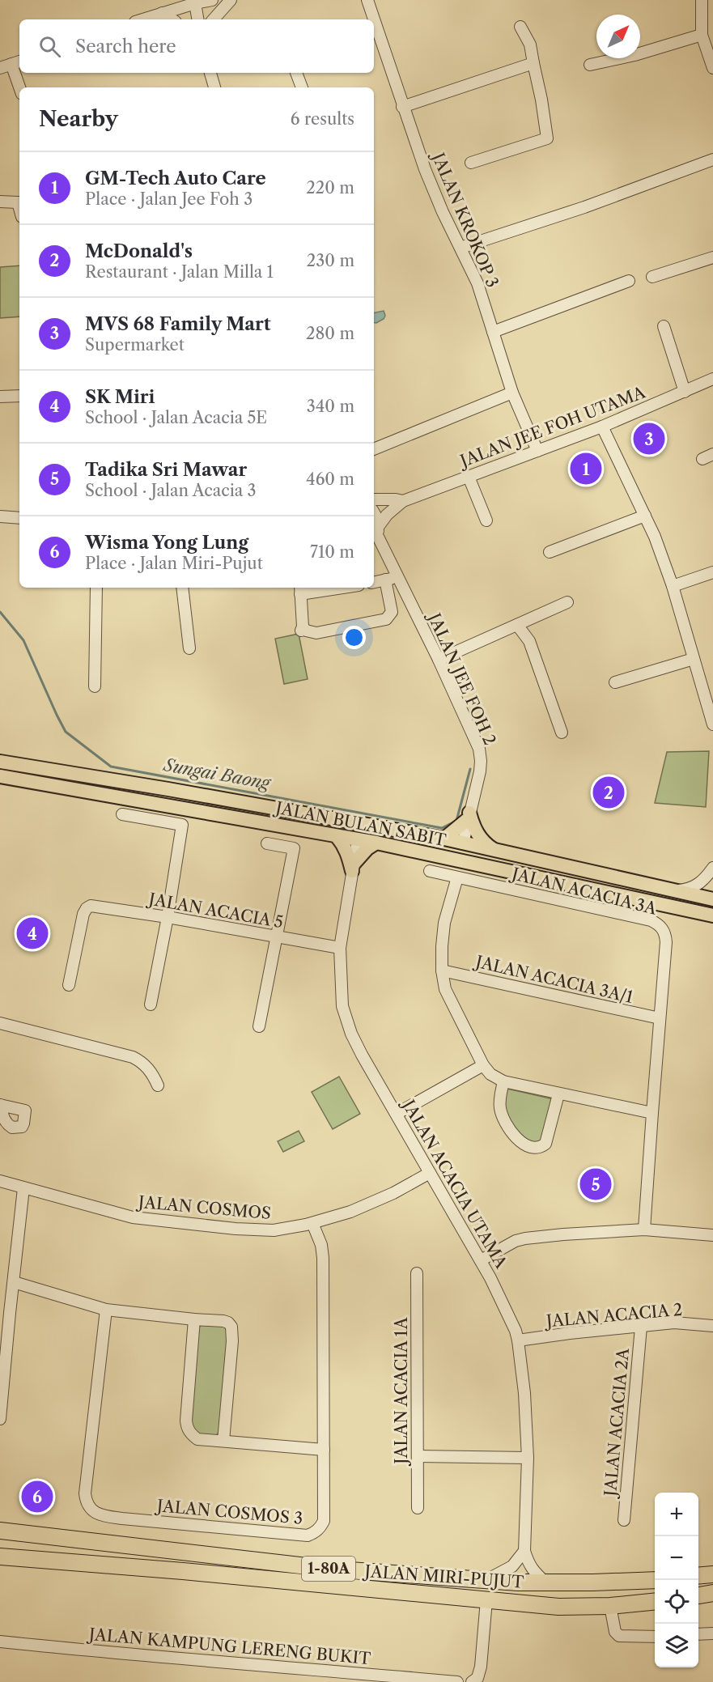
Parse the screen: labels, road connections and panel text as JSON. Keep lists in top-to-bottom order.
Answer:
{
  "streets": {
    "highway": ["1-80A", "JALAN MIRI-PUJUT"],
    "main road": ["JALAN BULAN SABIT"],
    "street": [
      "JALAN KROKOP 3",
      "JALAN JEE FOH UTAMA",
      "JALAN JEE FOH 2",
      "JALAN ACACIA 3A",
      "JALAN ACACIA 5",
      "JALAN ACACIA 3A/1",
      "JALAN ACACIA UTAMA",
      "JALAN COSMOS",
      "JALAN ACACIA 2",
      "JALAN ACACIA 1A",
      "JALAN ACACIA 2A",
      "JALAN COSMOS 3",
      "JALAN KAMPUNG LERENG BUKIT"
    ]
  },
  "crossings": [
    ["JALAN KROKOP 3", "JALAN JEE FOH UTAMA"],
    ["JALAN JEE FOH 2", "JALAN BULAN SABIT"],
    ["JALAN BULAN SABIT", "JALAN ACACIA UTAMA"],
    ["JALAN ACACIA 3A", "JALAN ACACIA 3A/1"],
    ["JALAN ACACIA 5", "JALAN ACACIA UTAMA"],
    ["JALAN ACACIA UTAMA", "JALAN COSMOS"],
    ["JALAN ACACIA UTAMA", "JALAN ACACIA 2"],
    ["JALAN ACACIA UTAMA", "JALAN MIRI-PUJUT"],
    ["JALAN COSMOS", "JALAN COSMOS 3"],
    ["JALAN ACACIA 2", "JALAN ACACIA 2A"]
  ],
  "water": ["Sungai Baong"],
  "north": "top right",
  "page": {
    "search": "Search here",
    "heading": ["Nearby", "6 results"],
    "list": [
      {
        "mark": "1",
        "name": "GM-Tech Auto Care",
        "note": "Place · Jalan Jee Foh 3",
        "value": "220 m"
      },
      {
        "mark": "2",
        "name": "McDonald's",
        "note": "Restaurant · Jalan Milla 1",
        "value": "230 m"
      },
      {
        "mark": "3",
        "name": "MVS 68 Family Mart",
        "note": "Supermarket",
        "value": "280 m"
      },
      {
        "mark": "4",
        "name": "SK Miri",
        "note": "School · Jalan Acacia 5E",
        "value": "340 m"
      },
      {
        "mark": "5",
        "name": "Tadika Sri Mawar",
        "note": "School · Jalan Acacia 3",
        "value": "460 m"
      },
      {
        "mark": "6",
        "name": "Wisma Yong Lung",
        "note": "Place · Jalan Miri-Pujut",
        "value": "710 m"
      }
    ],
    "pins": [
      "3",
      "1",
      "2",
      "4",
      "5",
      "6"
    ],
    "map_buttons": ["+", "−"]
  }
}
